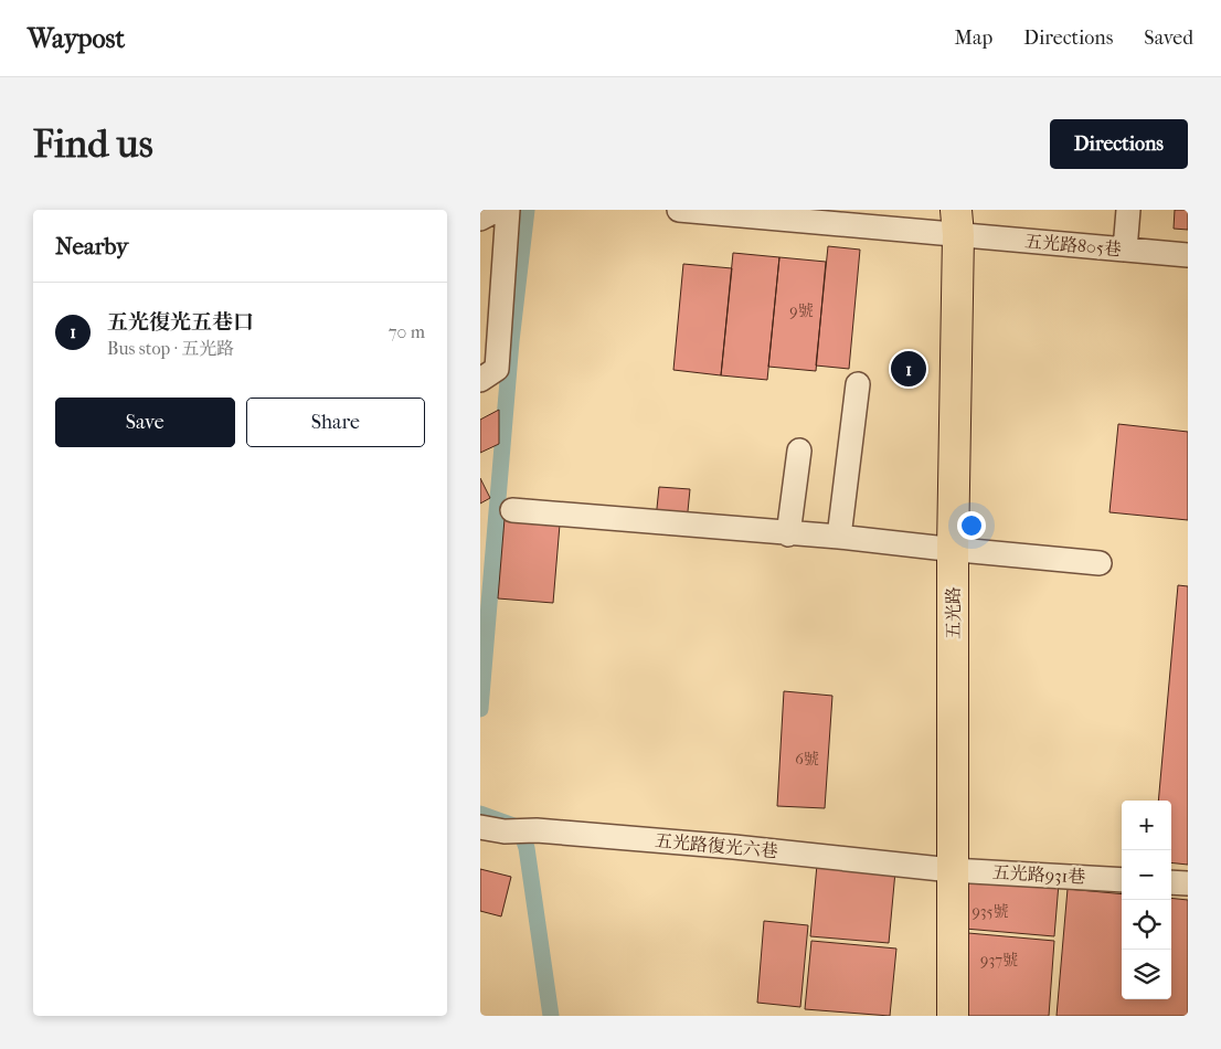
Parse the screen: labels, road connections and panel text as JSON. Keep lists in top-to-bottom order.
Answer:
{
  "streets": {
    "main road": ["五光路"],
    "lane": ["五光路805巷", "五光路復光六巷", "五光路931巷"]
  },
  "crossings": [
    ["五光路805巷", "五光路"],
    ["五光路", "五光路復光六巷"],
    ["五光路", "五光路931巷"],
    ["五光路復光六巷", "五光路931巷"]
  ],
  "house_numbers": [
    "9號",
    "6號",
    "935號",
    "937號"
  ],
  "page": {
    "header": "Waypost",
    "nav": ["Map", "Directions", "Saved"],
    "buttons": [
      "Directions",
      ["Save", "Share"]
    ],
    "title": "Find us",
    "heading": "Nearby",
    "list": [
      {
        "mark": "1",
        "name": "五光復光五巷口",
        "note": "Bus stop · 五光路",
        "value": "70 m"
      }
    ],
    "pins": "1",
    "map_buttons": ["+", "−"]
  }
}
